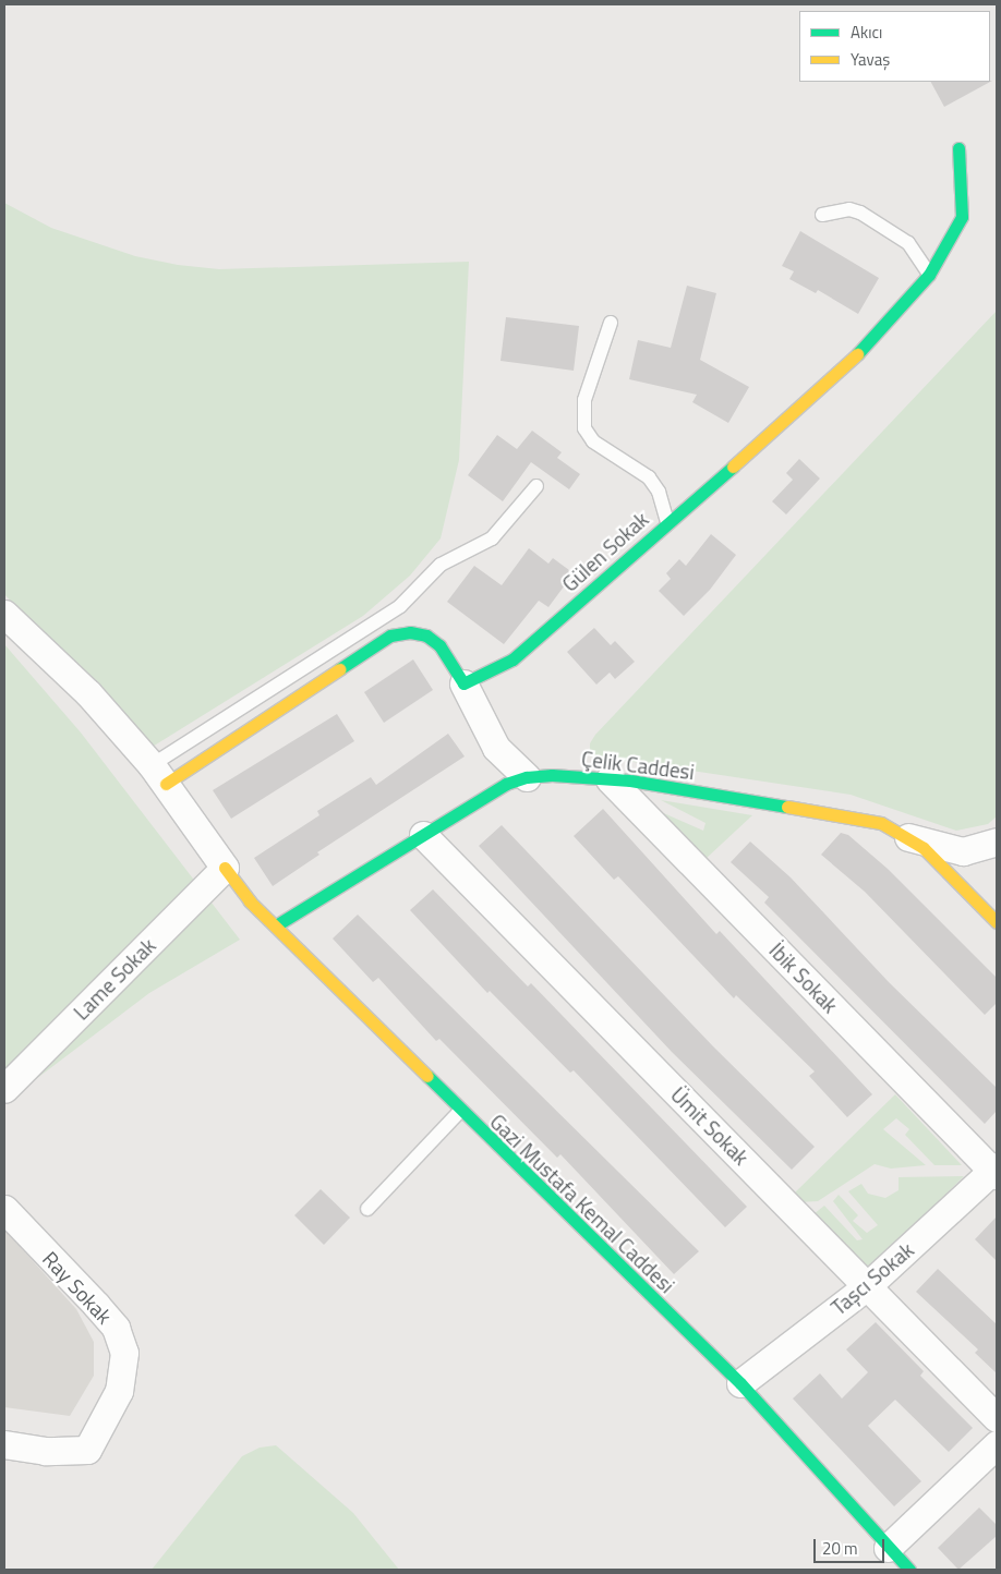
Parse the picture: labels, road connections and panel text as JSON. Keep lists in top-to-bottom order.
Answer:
{
  "streets": {
    "street": [
      "Gülen Sokak",
      "Çelik Caddesi",
      "İbik Sokak",
      "Lame Sokak",
      "Ümit Sokak",
      "Gazi Mustafa Kemal Caddesi",
      "Taşcı Sokak",
      "Ray Sokak"
    ]
  },
  "crossings": [
    ["Çelik Caddesi", "İbik Sokak"],
    ["Çelik Caddesi", "Ümit Sokak"],
    ["Çelik Caddesi", "Gazi Mustafa Kemal Caddesi"],
    ["İbik Sokak", "Taşcı Sokak"],
    ["Lame Sokak", "Gazi Mustafa Kemal Caddesi"],
    ["Ümit Sokak", "Taşcı Sokak"],
    ["Gazi Mustafa Kemal Caddesi", "Taşcı Sokak"]
  ],
  "legend": ["Akıcı", "Yavaş"],
  "scale_bar": "20 m"
}
